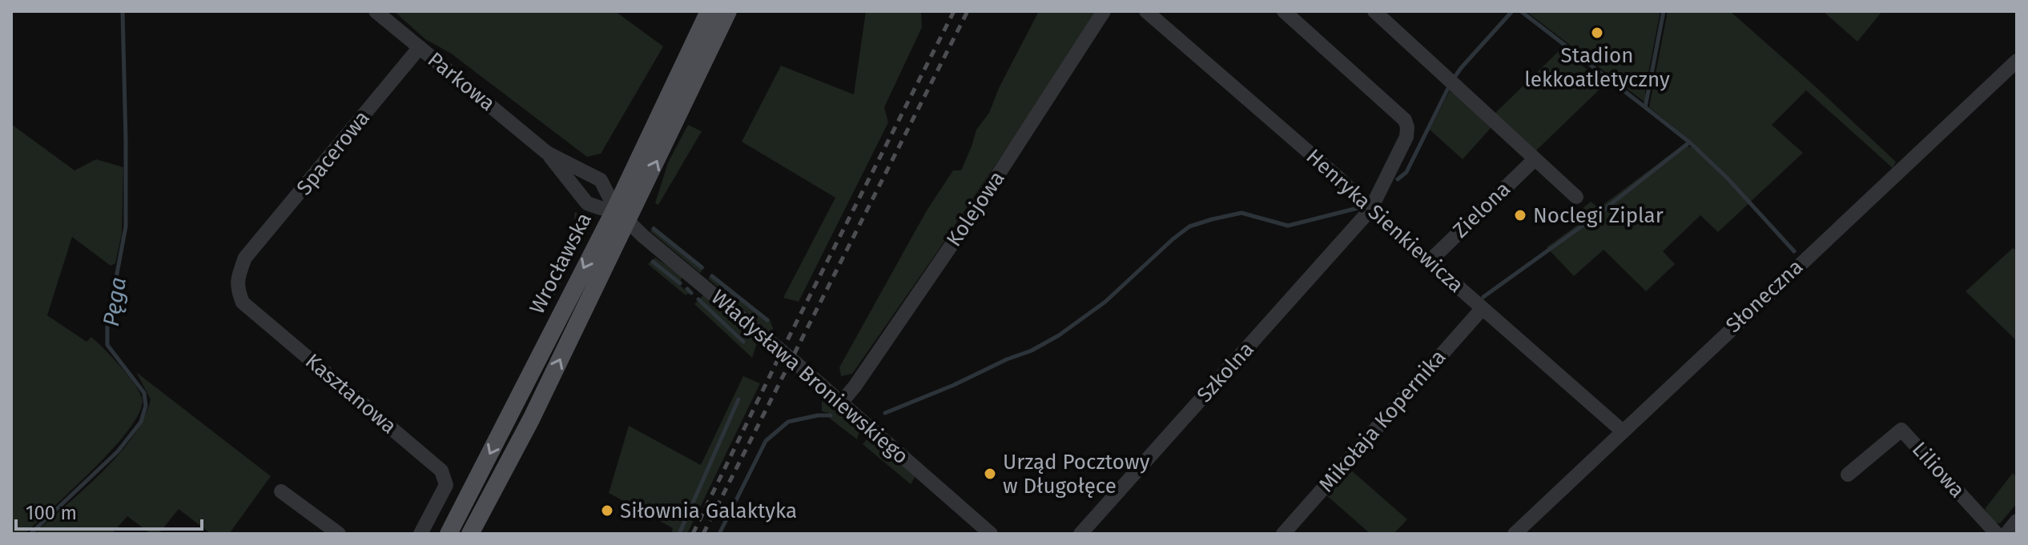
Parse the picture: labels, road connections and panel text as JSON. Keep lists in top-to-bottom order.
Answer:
{
  "streets": {
    "main road": ["Wrocławska"],
    "street": [
      "Parkowa",
      "Spacerowa",
      "Kolejowa",
      "Zielona",
      "Henryka Sienkiewicza",
      "Słoneczna",
      "Szkolna",
      "Władysława Broniewskiego",
      "Kasztanowa",
      "Mikołaja Kopernika",
      "Liliowa"
    ]
  },
  "crossings": [
    ["Parkowa", "Spacerowa"],
    ["Parkowa", "Wrocławska"],
    ["Parkowa", "Władysława Broniewskiego"],
    ["Spacerowa", "Kasztanowa"],
    ["Kolejowa", "Władysława Broniewskiego"],
    ["Zielona", "Henryka Sienkiewicza"],
    ["Henryka Sienkiewicza", "Słoneczna"],
    ["Henryka Sienkiewicza", "Szkolna"],
    ["Henryka Sienkiewicza", "Mikołaja Kopernika"],
    ["Wrocławska", "Władysława Broniewskiego"]
  ],
  "water": ["Pęga"],
  "places": [
    "Stadion lekkoatletyczny",
    "Noclegi Ziplar",
    "Urząd Pocztowy w Długołęce",
    "Siłownia Galaktyka"
  ],
  "scale_bar": "100 m"
}
